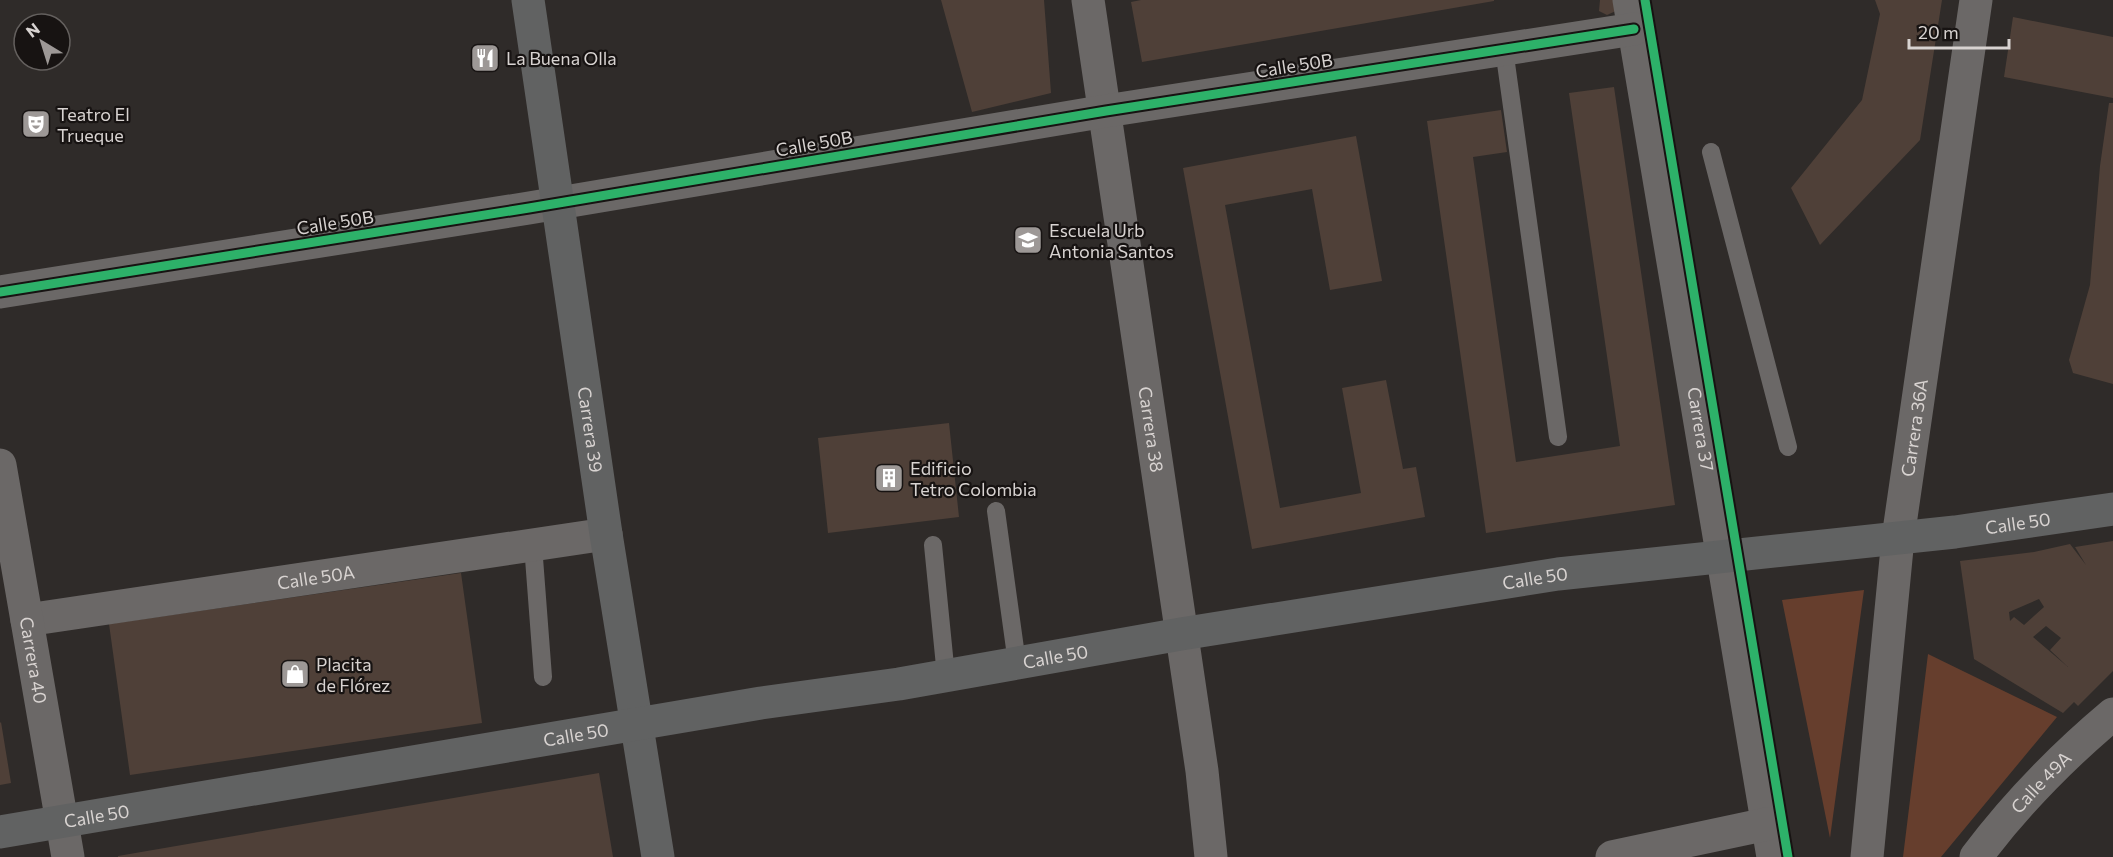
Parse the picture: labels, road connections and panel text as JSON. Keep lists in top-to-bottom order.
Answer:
{
  "streets": {
    "main road": ["Carrera 39", "Calle 50"],
    "street": [
      "Calle 50B",
      "Carrera 38",
      "Carrera 36A",
      "Carrera 37",
      "Calle 50A",
      "Carrera 40",
      "Calle 49A"
    ]
  },
  "crossings": [
    ["Calle 50B", "Carrera 38"],
    ["Calle 50B", "Carrera 39"],
    ["Calle 50B", "Carrera 37"],
    ["Carrera 38", "Calle 50"],
    ["Carrera 36A", "Calle 50"],
    ["Carrera 39", "Calle 50"],
    ["Carrera 39", "Calle 50A"],
    ["Carrera 37", "Calle 50"],
    ["Calle 50", "Carrera 40"],
    ["Calle 50A", "Carrera 40"]
  ],
  "places": {
    "restaurant": ["La Buena Olla"],
    "theatre": ["Teatro El Trueque"],
    "school or university": ["Escuela Urb Antonia Santos"],
    "building": ["Edificio Tetro Colombia"],
    "shop": ["Placita de Flórez"]
  },
  "scale_bar": "20 m",
  "north": "top left"
}
